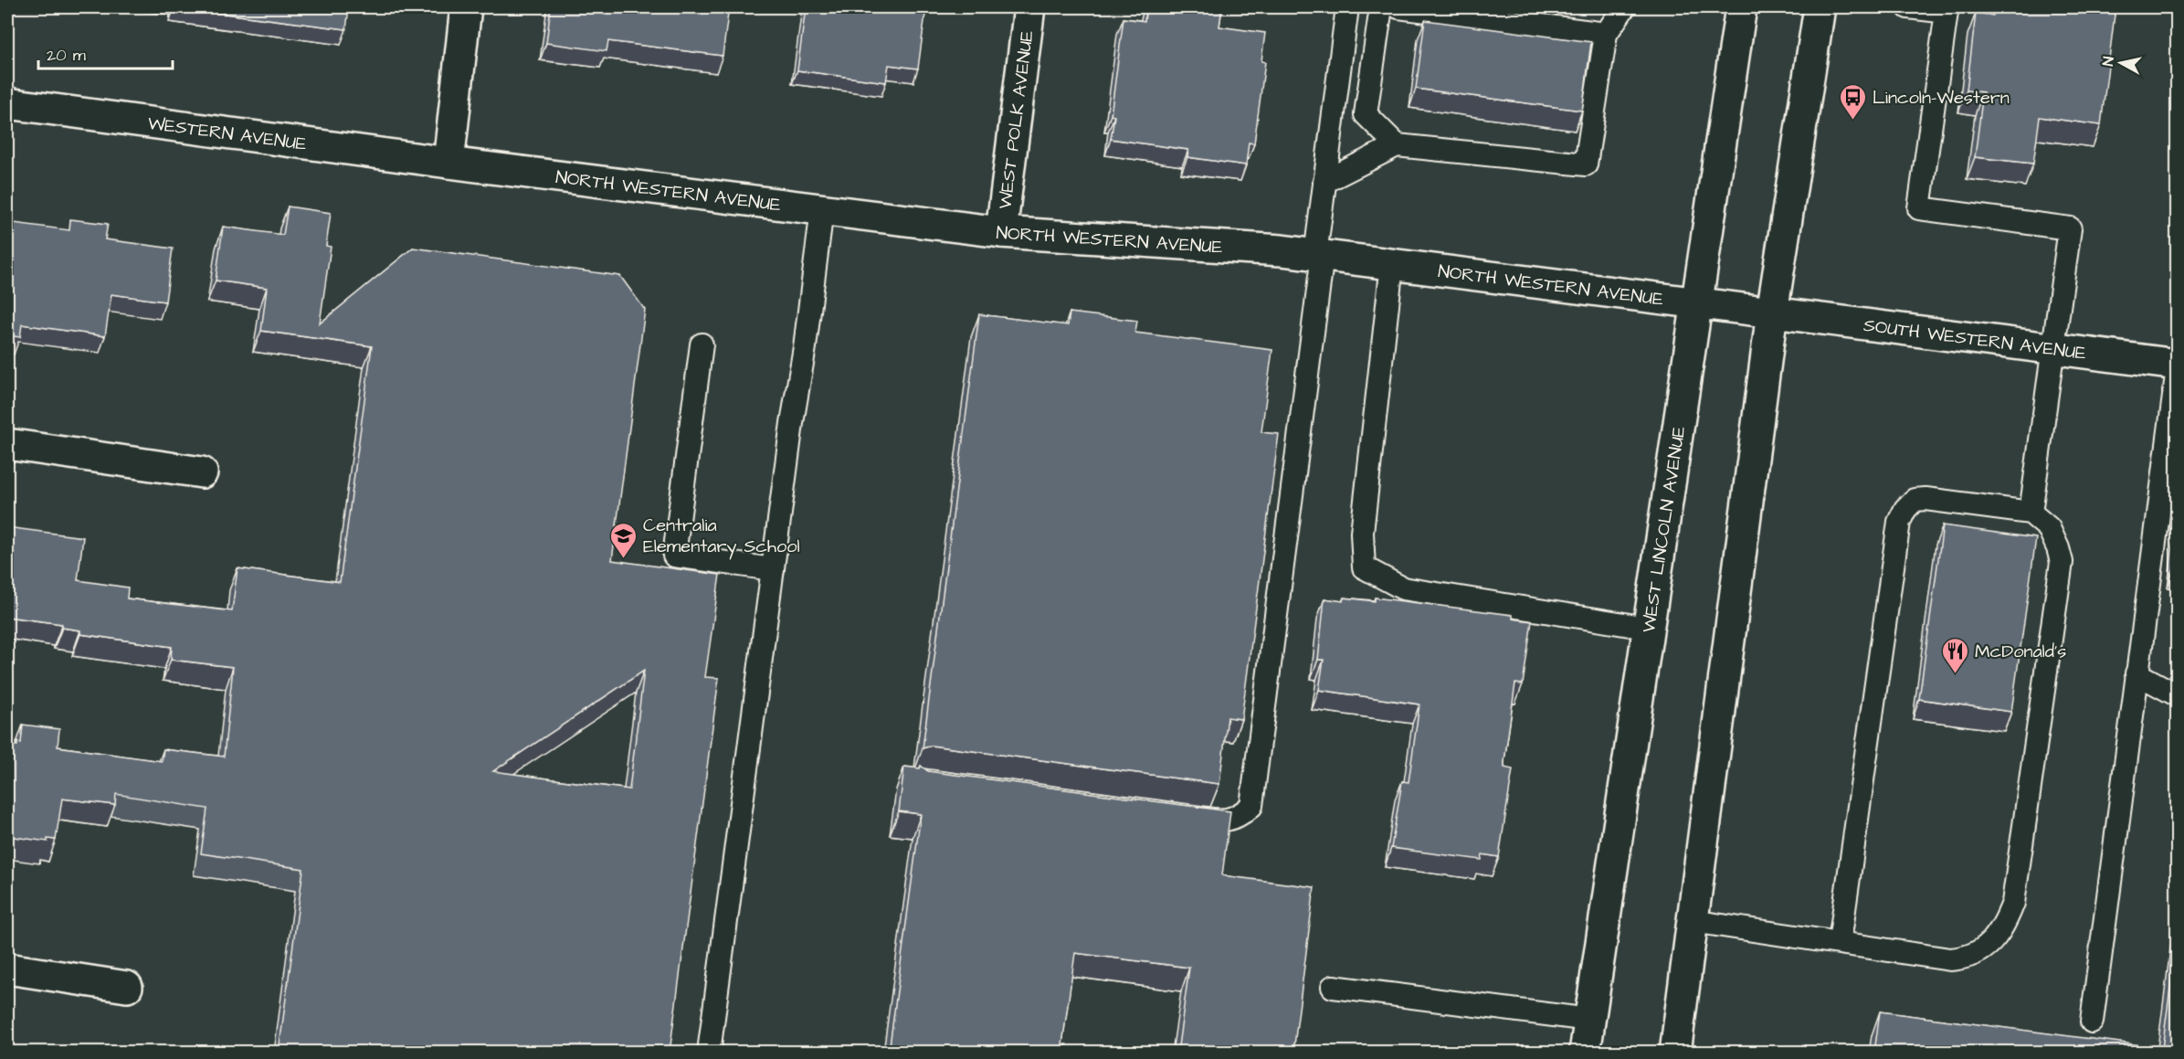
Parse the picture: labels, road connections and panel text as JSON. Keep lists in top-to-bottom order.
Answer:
{
  "streets": {
    "main road": [
      "WEST POLK AVENUE",
      "WESTERN AVENUE",
      "NORTH WESTERN AVENUE",
      "SOUTH WESTERN AVENUE",
      "WEST LINCOLN AVENUE"
    ]
  },
  "crossings": [
    ["WEST POLK AVENUE", "NORTH WESTERN AVENUE"],
    ["WESTERN AVENUE", "NORTH WESTERN AVENUE"],
    ["NORTH WESTERN AVENUE", "SOUTH WESTERN AVENUE"],
    ["NORTH WESTERN AVENUE", "WEST LINCOLN AVENUE"]
  ],
  "places": {
    "bus stop": ["Lincoln-Western"],
    "school or university": ["Centralia Elementary School"],
    "restaurant": ["McDonald's"]
  },
  "scale_bar": "20 m",
  "north": "left"
}
